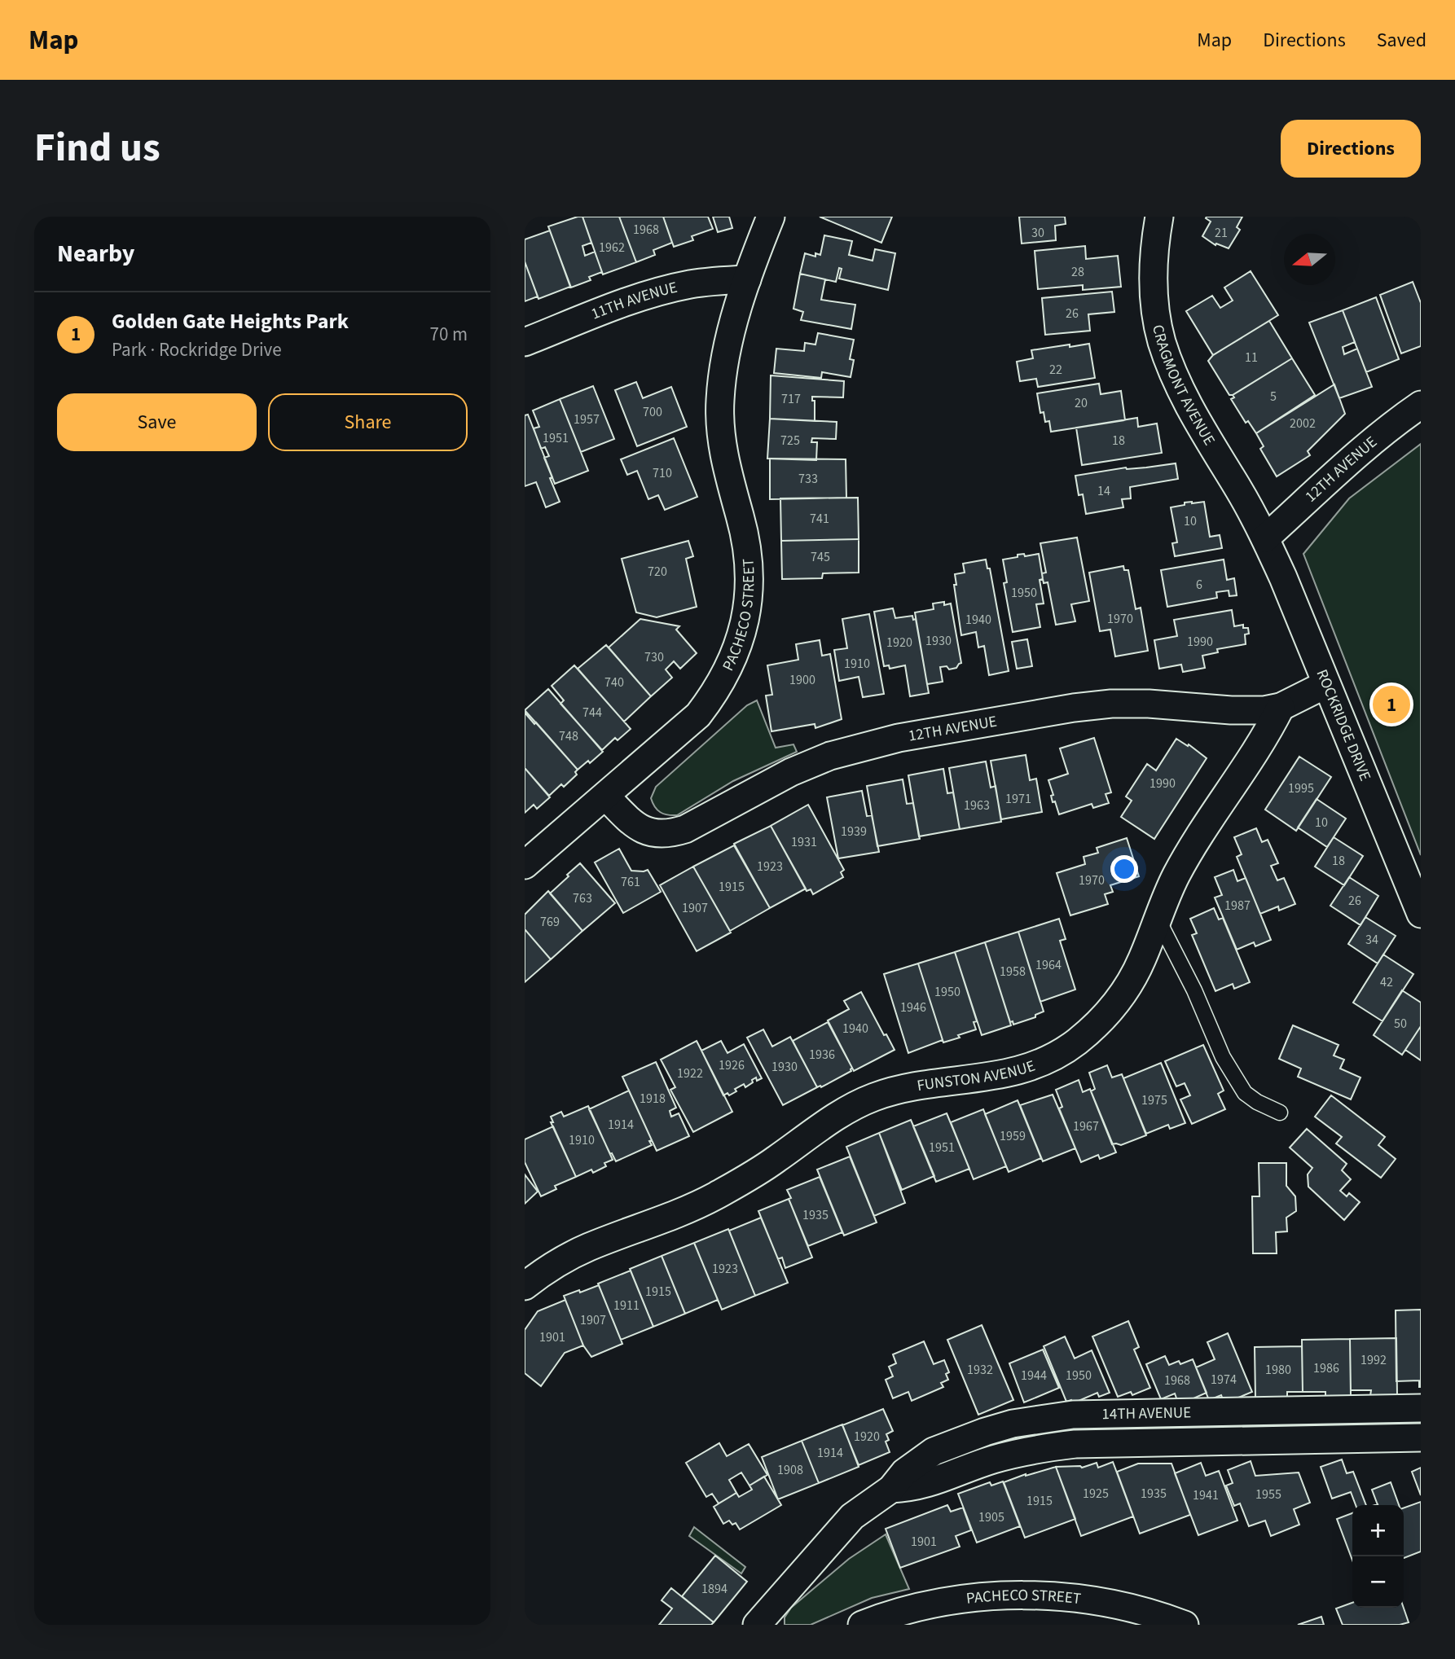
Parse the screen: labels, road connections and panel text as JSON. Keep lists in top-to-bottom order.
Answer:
{
  "streets": {
    "street": [
      "11TH AVENUE",
      "CRAGMONT AVENUE",
      "12TH AVENUE",
      "PACHECO STREET",
      "ROCKRIDGE DRIVE",
      "FUNSTON AVENUE",
      "14TH AVENUE"
    ]
  },
  "crossings": [
    ["11TH AVENUE", "PACHECO STREET"],
    ["CRAGMONT AVENUE", "12TH AVENUE"],
    ["CRAGMONT AVENUE", "ROCKRIDGE DRIVE"],
    ["12TH AVENUE", "PACHECO STREET"],
    ["12TH AVENUE", "ROCKRIDGE DRIVE"],
    ["12TH AVENUE", "FUNSTON AVENUE"]
  ],
  "house_numbers": [
    "1968",
    "30",
    "21",
    "1962",
    "28",
    "26",
    "11",
    "22",
    "5",
    "717",
    "20",
    "700",
    "1957",
    "2002",
    "1951",
    "725",
    "18",
    "710",
    "733",
    "14",
    "741",
    "10",
    "745",
    "720",
    "6",
    "1950",
    "1970",
    "1940",
    "1930",
    "1990",
    "1920",
    "730",
    "1910",
    "1900",
    "740",
    "744",
    "748",
    "1990",
    "1995",
    "1971",
    "1963",
    "10",
    "1939",
    "1931",
    "18",
    "1923",
    "1970",
    "761",
    "1915",
    "763",
    "26",
    "1987",
    "1907",
    "769",
    "34",
    "1964",
    "1958",
    "42",
    "1950",
    "1946",
    "50",
    "1940",
    "1936",
    "1926",
    "1930",
    "1922",
    "1918",
    "1975",
    "1914",
    "1967",
    "1959",
    "1910",
    "1951",
    "1935",
    "1923",
    "1915",
    "1911",
    "1907",
    "1901",
    "1992",
    "1986",
    "1932",
    "1980",
    "1944",
    "1950",
    "1974",
    "1968",
    "1920",
    "1914",
    "1908",
    "1925",
    "1935",
    "1955",
    "1941",
    "1915",
    "1905",
    "1901",
    "1894"
  ],
  "north": "left",
  "page": {
    "header": "Map",
    "nav": ["Map", "Directions", "Saved"],
    "title": "Find us",
    "buttons": [
      "Directions",
      ["Save", "Share"]
    ],
    "heading": "Nearby",
    "list": [
      {
        "mark": "1",
        "name": "Golden Gate Heights Park",
        "note": "Park · Rockridge Drive",
        "value": "70 m"
      }
    ],
    "pins": "1",
    "map_buttons": ["+", "−"]
  }
}
